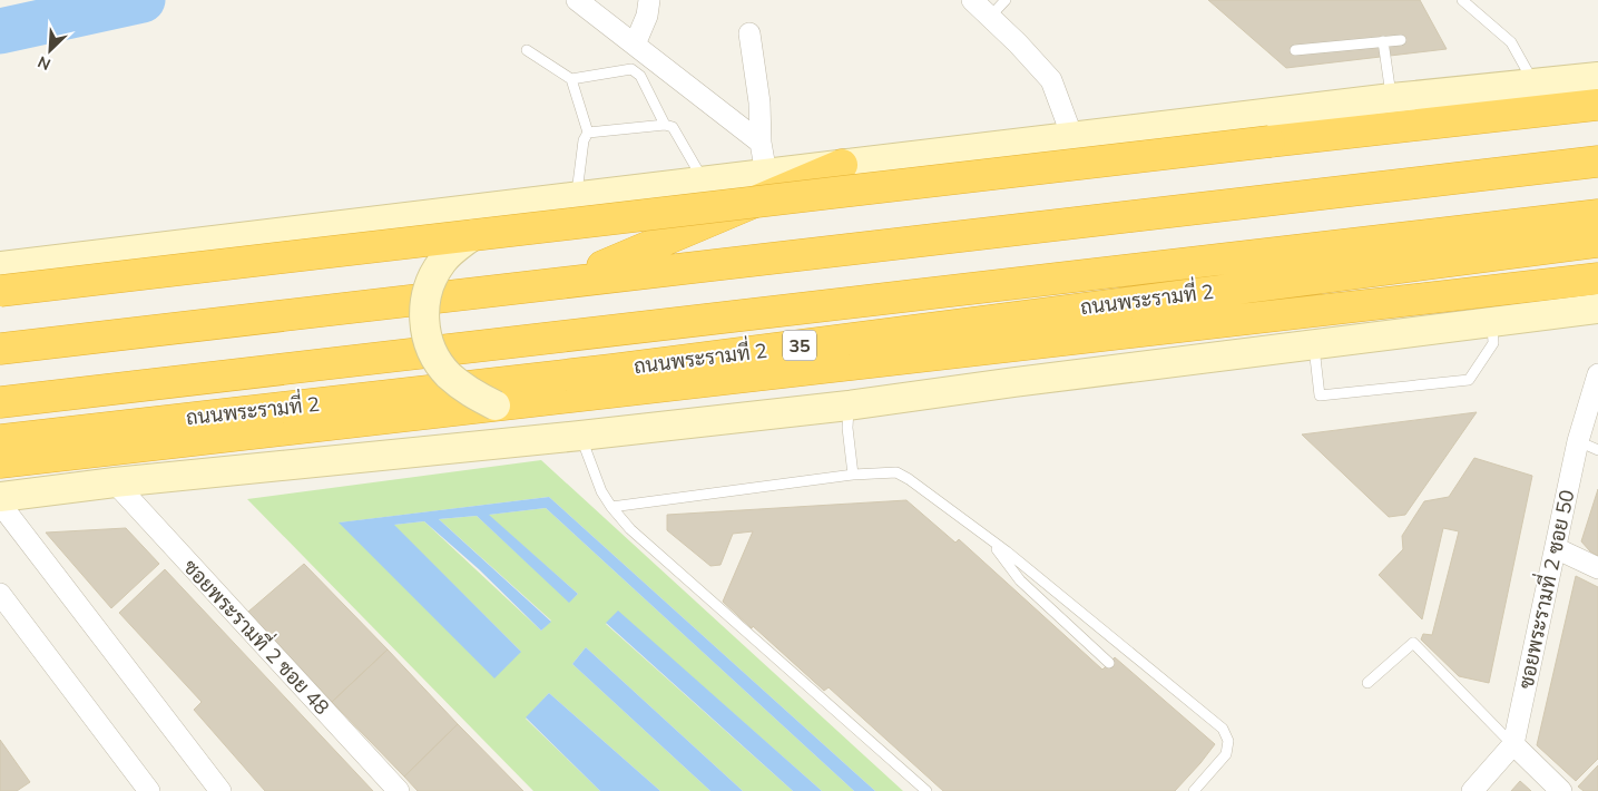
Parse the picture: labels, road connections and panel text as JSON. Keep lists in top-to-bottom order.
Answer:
{
  "streets": {
    "highway": ["ถนนพระรามที่ 2", "35"],
    "street": ["ซอยพระรามที่ 2 ซอย 50", "ซอยพระรามที่ 2 ซอย 48"]
  },
  "north": "bottom left"
}
